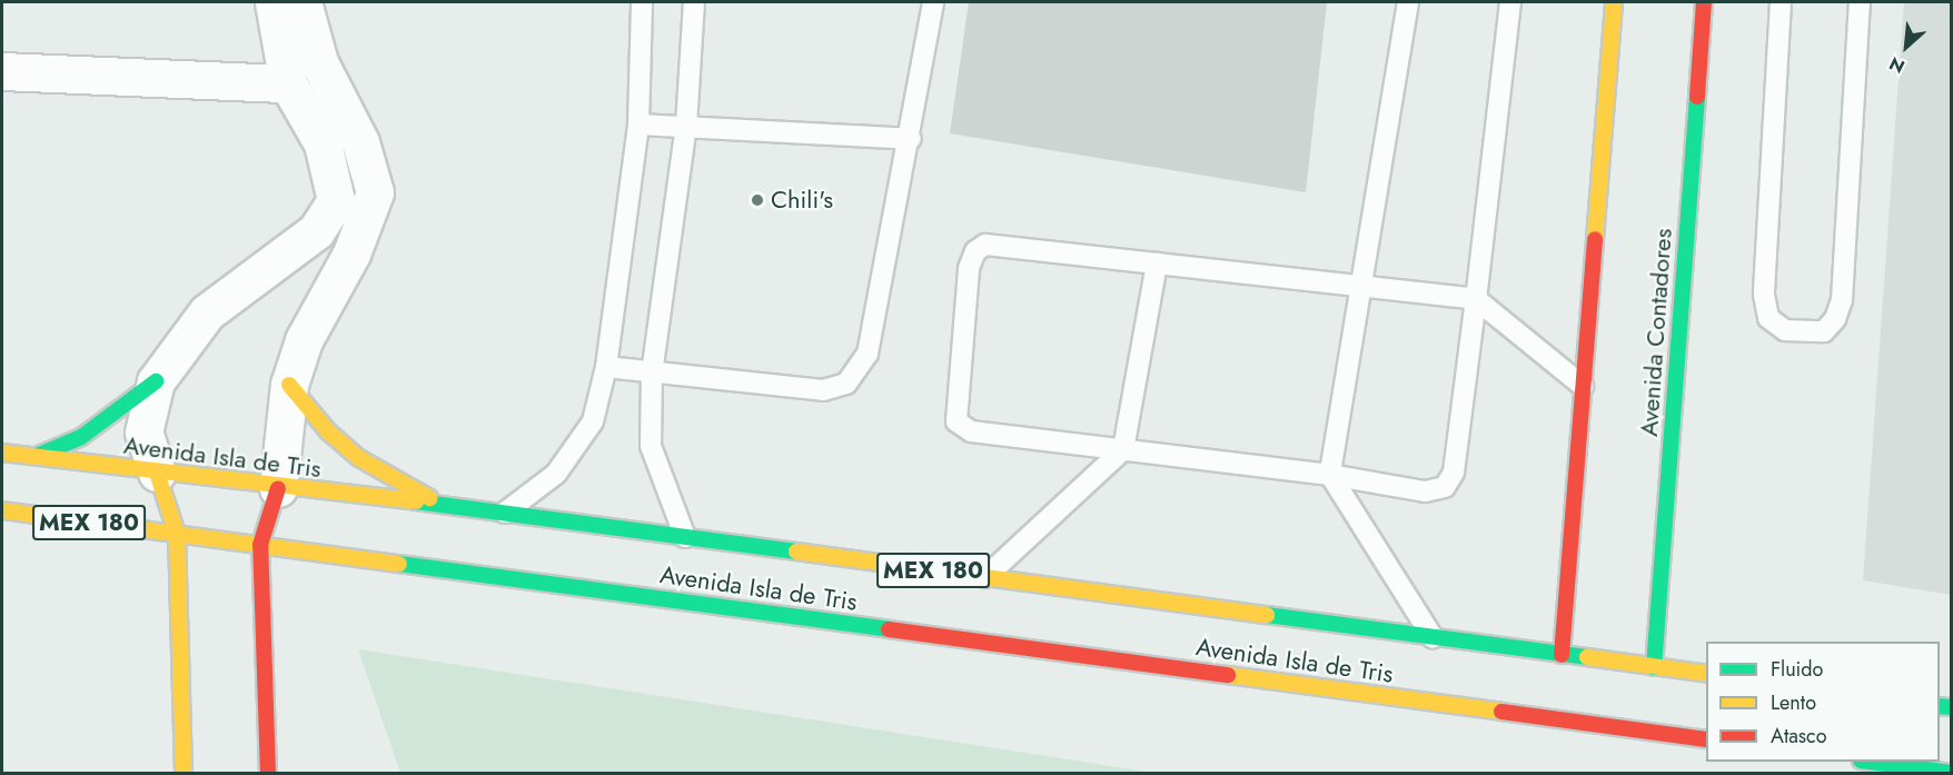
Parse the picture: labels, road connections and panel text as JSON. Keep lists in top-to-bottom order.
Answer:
{
  "streets": {
    "main road": ["Avenida Contadores", "Avenida Isla de Tris", "MEX 180"]
  },
  "crossings": [
    ["Avenida Contadores", "Avenida Isla de Tris"]
  ],
  "places": ["Chili's"],
  "legend": ["Fluido", "Lento", "Atasco"],
  "north": "bottom left"
}
